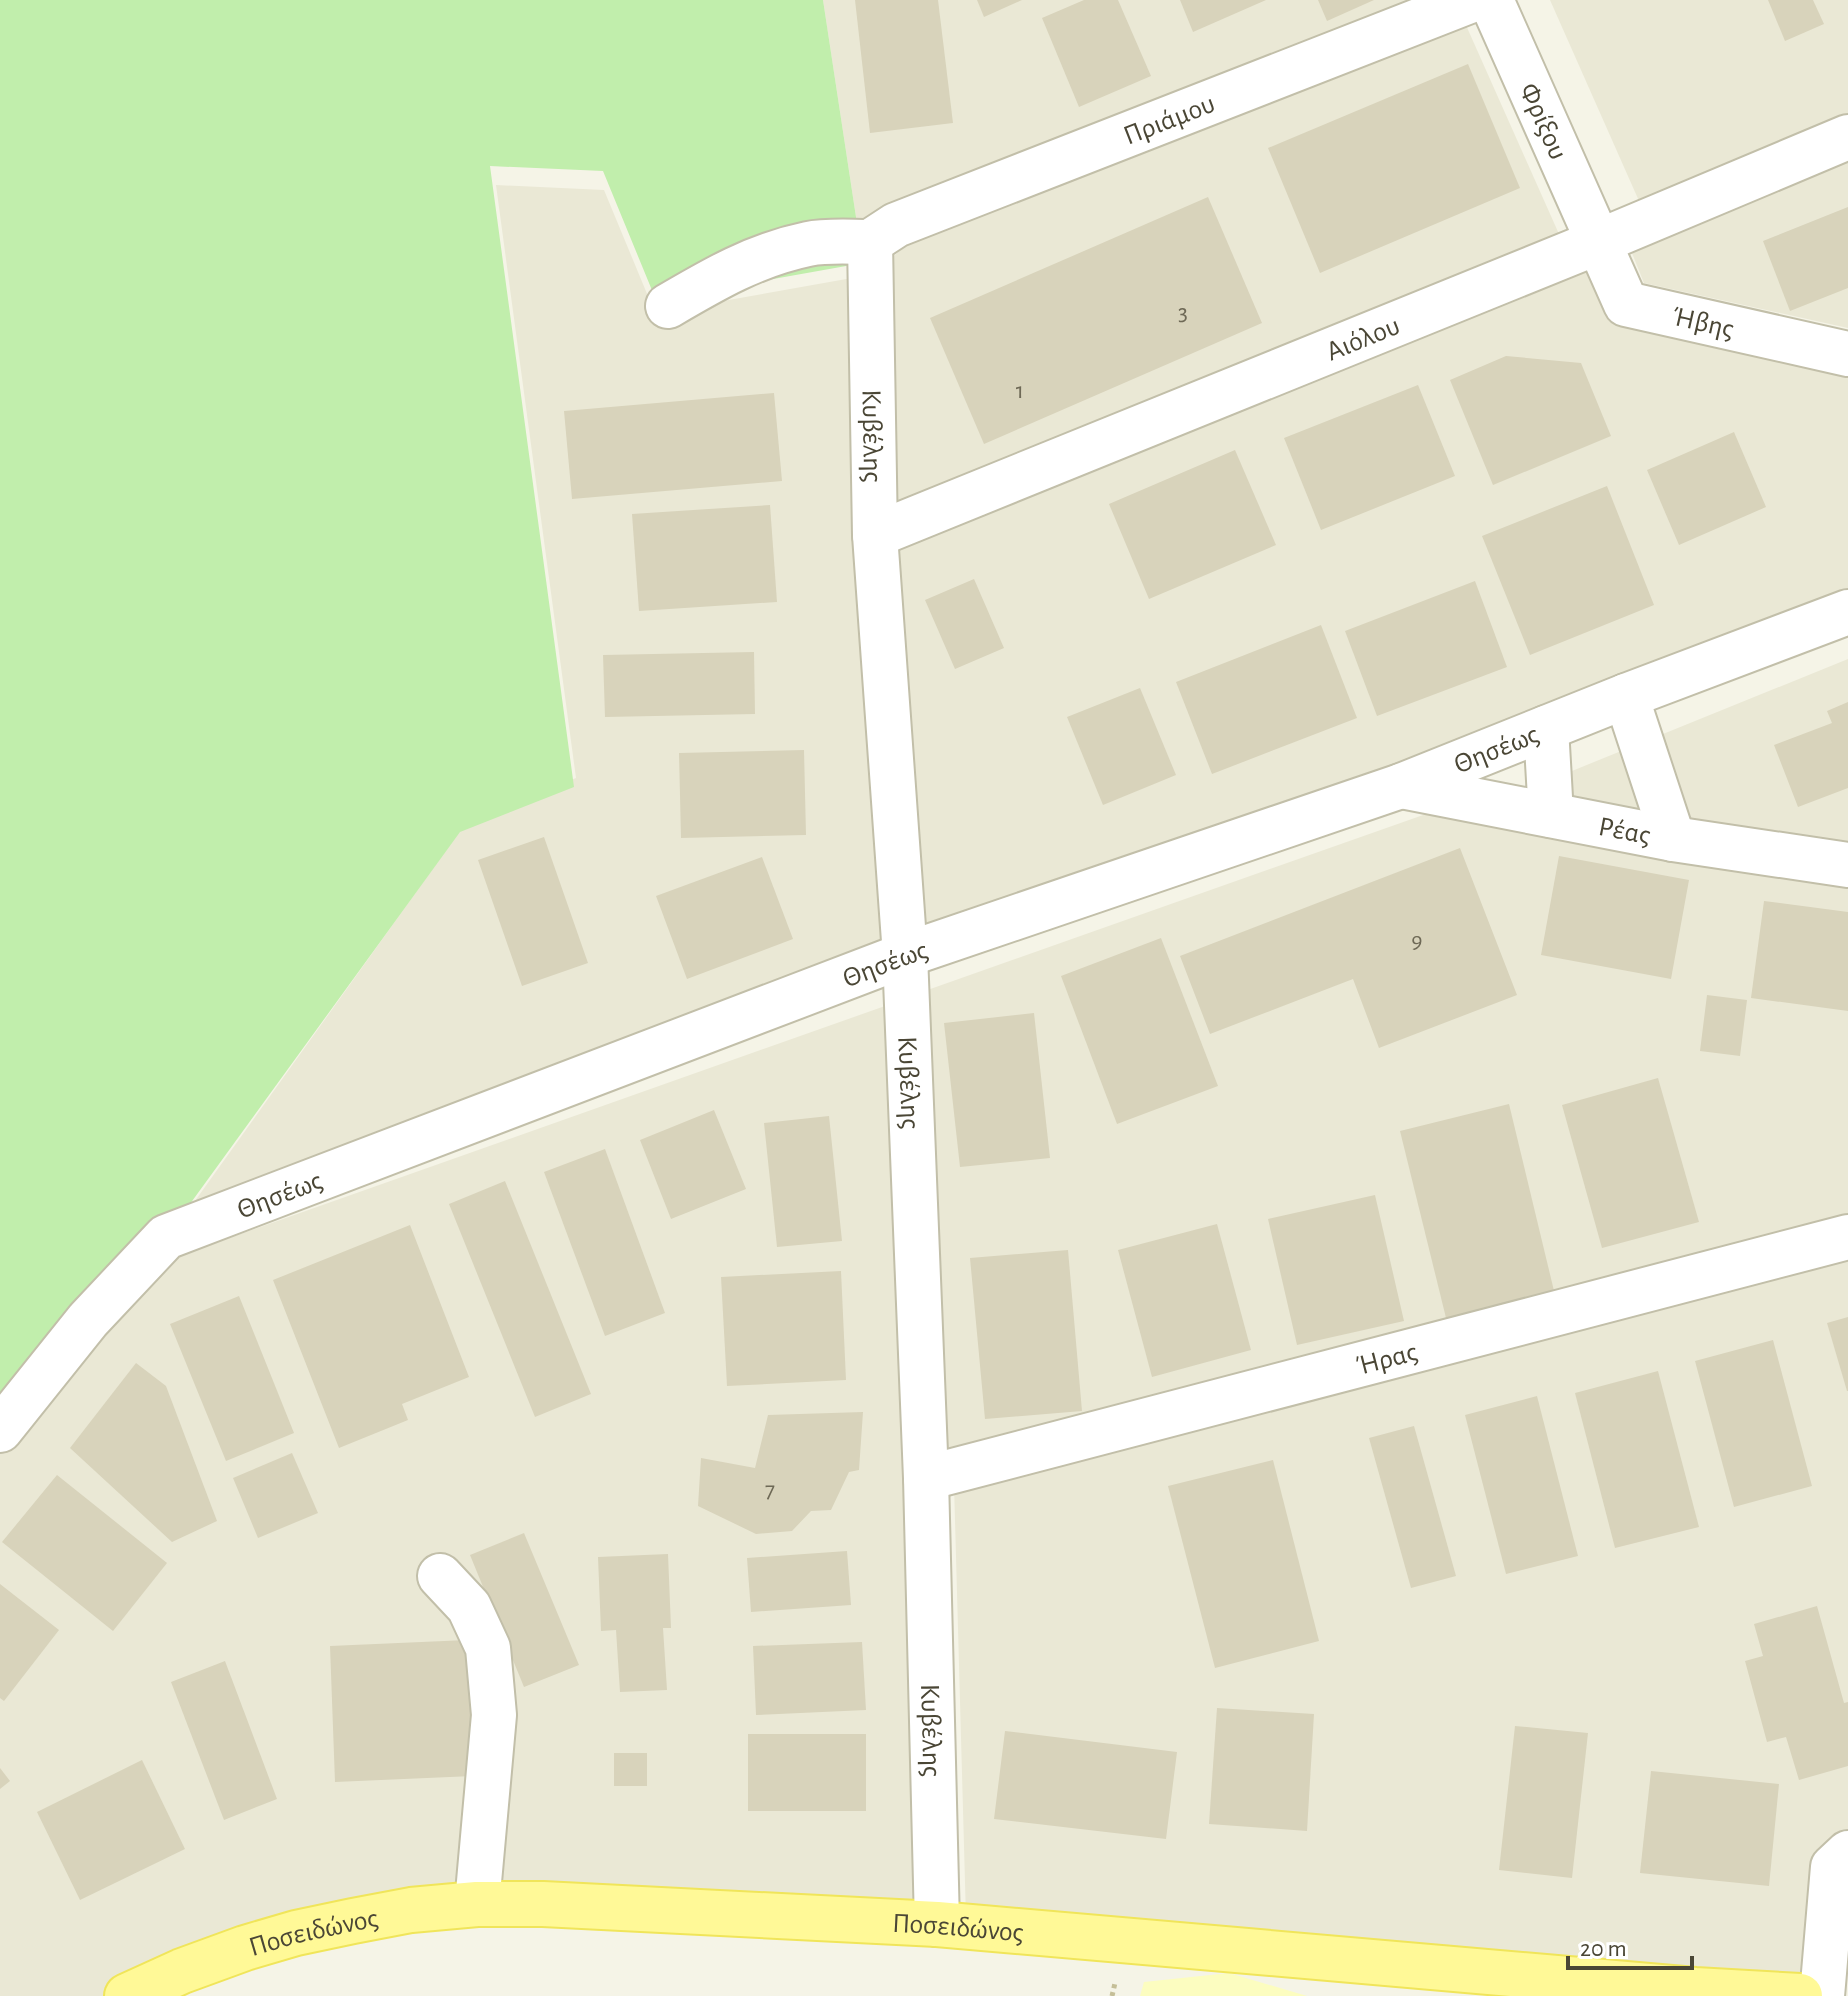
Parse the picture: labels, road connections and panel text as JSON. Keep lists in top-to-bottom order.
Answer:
{
  "streets": {
    "main road": ["Ποσειδώνος"],
    "street": [
      "Πριάμου",
      "Φρίξου",
      "Ήβης",
      "Αιόλου",
      "Κυβέλης",
      "Θησέως",
      "Ρέας",
      "Ήρας"
    ]
  },
  "crossings": [
    ["Πριάμου", "Κυβέλης"],
    ["Φρίξου", "Ήβης"],
    ["Φρίξου", "Αιόλου"],
    ["Ήβης", "Αιόλου"],
    ["Αιόλου", "Κυβέλης"],
    ["Κυβέλης", "Θησέως"],
    ["Κυβέλης", "Ήρας"],
    ["Κυβέλης", "Ποσειδώνος"],
    ["Θησέως", "Ρέας"]
  ],
  "house_numbers": [
    "3",
    "1",
    "9",
    "7"
  ],
  "scale_bar": "20 m"
}
